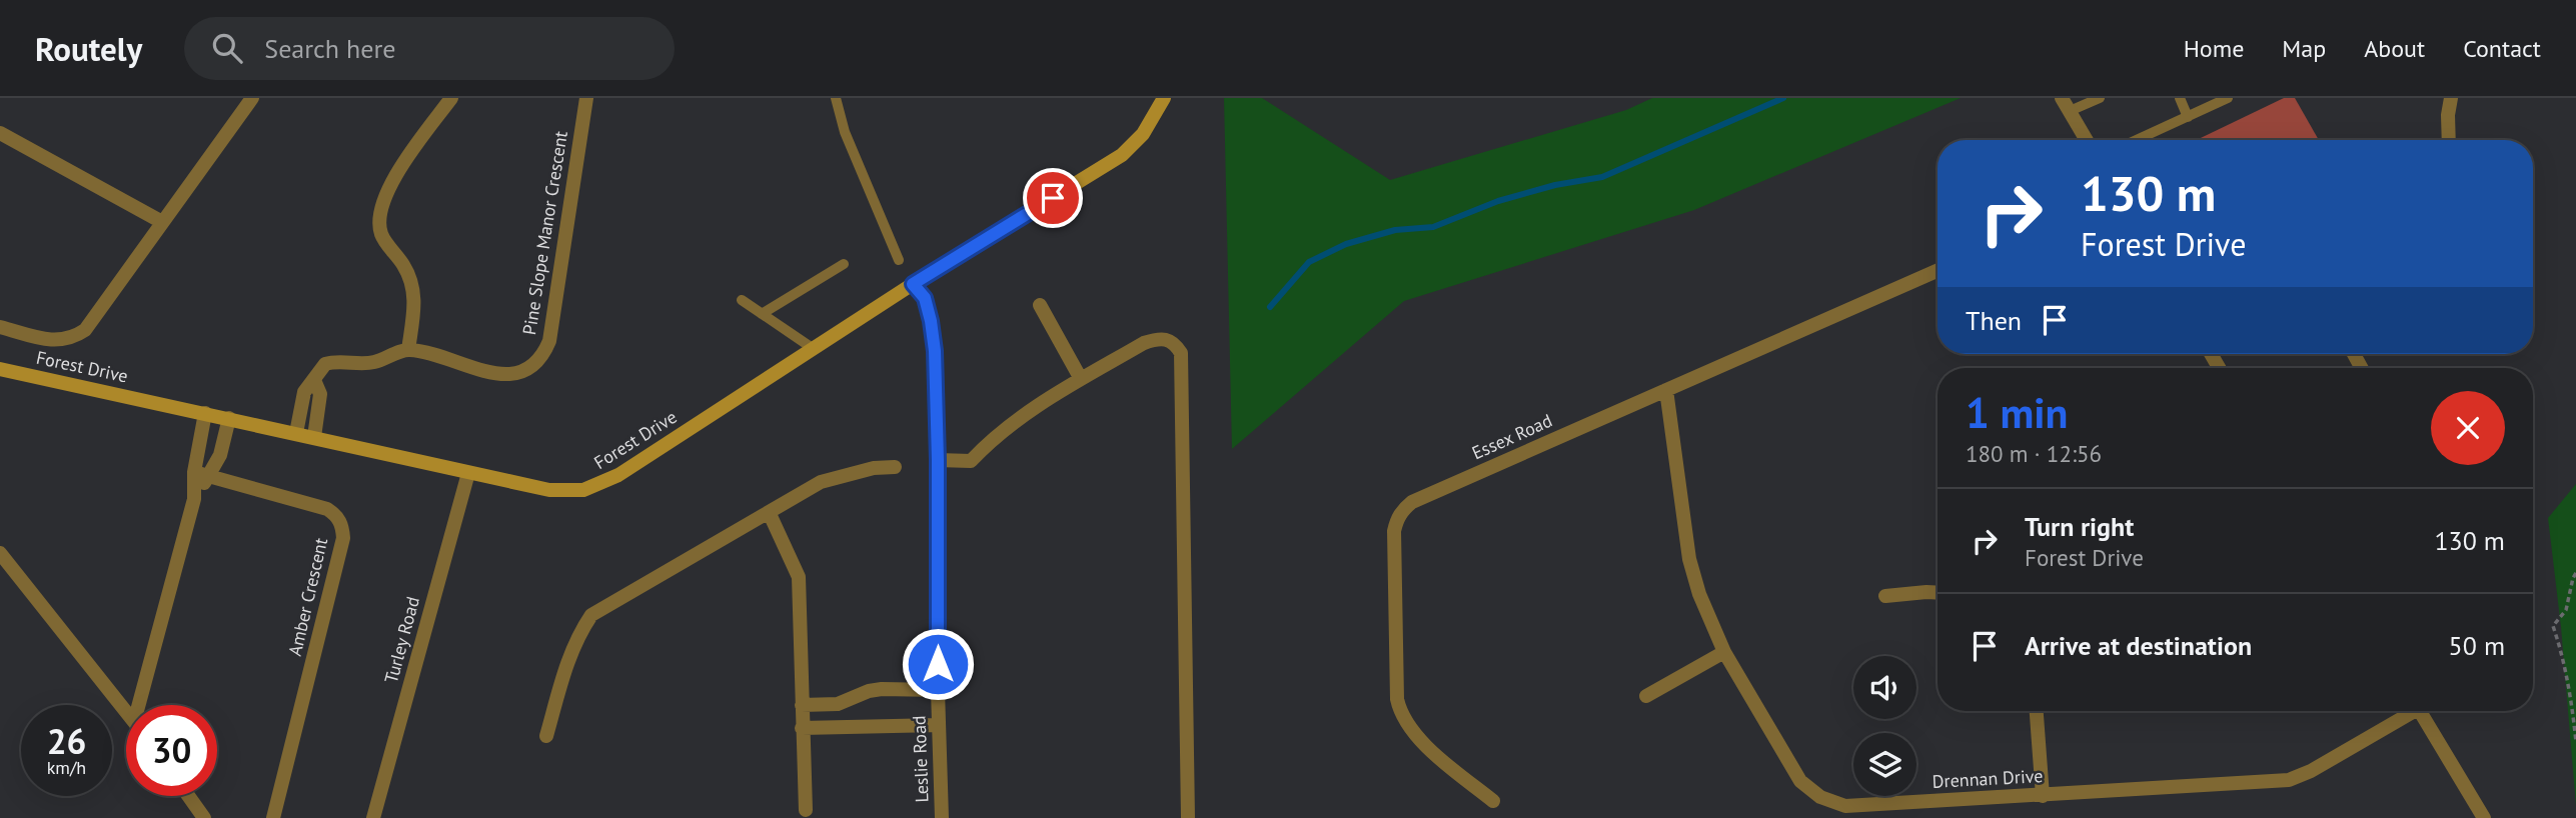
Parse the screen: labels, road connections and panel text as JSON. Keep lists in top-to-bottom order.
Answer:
{
  "streets": {
    "street": [
      "Pine Slope Manor Crescent",
      "Forest Drive",
      "Essex Road",
      "Amber Crescent",
      "Turley Road",
      "Leslie Road",
      "Drennan Drive"
    ]
  },
  "crossings": [
    ["Forest Drive", "Turley Road"],
    ["Forest Drive", "Leslie Road"],
    ["Essex Road", "Drennan Drive"]
  ],
  "page": {
    "header": "Routely",
    "search": "Search here",
    "nav": [
      "Home",
      "Map",
      "About",
      "Contact"
    ],
    "turn": ["130 m", "Forest Drive"],
    "then": "Then",
    "heading": ["1 min", "180 m · 12:56"],
    "list": [
      {
        "name": "Turn right",
        "note": "Forest Drive",
        "value": "130 m"
      },
      {
        "name": "Arrive at destination",
        "value": "50 m"
      }
    ],
    "speed": "26 km/h",
    "limit": "30"
  }
}
